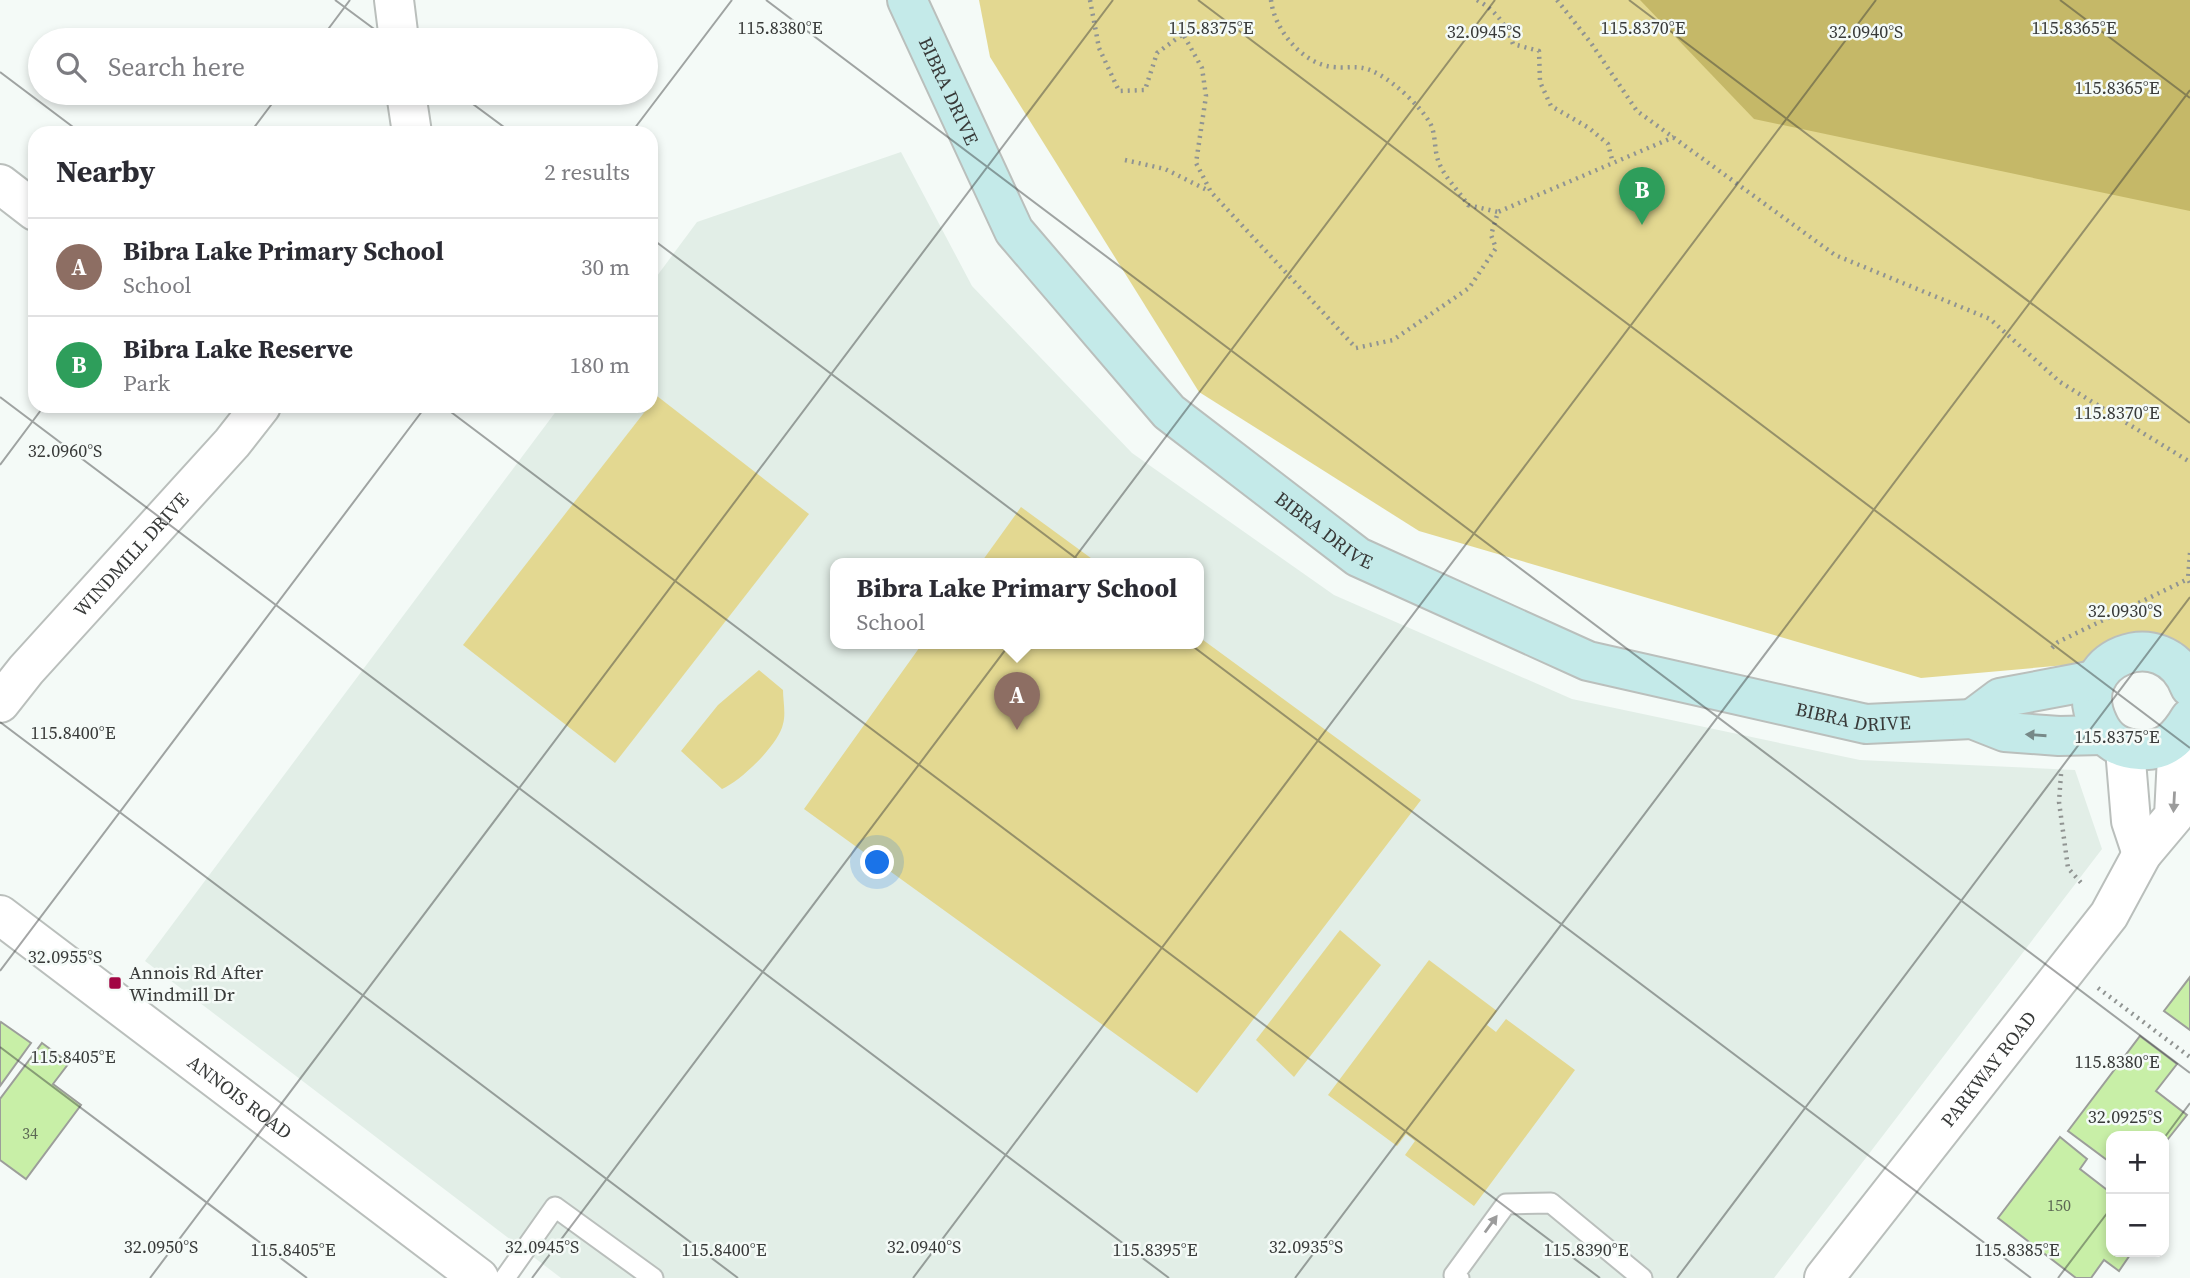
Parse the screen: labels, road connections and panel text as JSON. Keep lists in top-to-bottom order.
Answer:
{
  "streets": {
    "street": [
      "BIBRA DRIVE",
      "WINDMILL DRIVE",
      "PARKWAY ROAD",
      "ANNOIS ROAD"
    ]
  },
  "crossings": [
    ["BIBRA DRIVE", "PARKWAY ROAD"]
  ],
  "places": {
    "transit": ["Annois Rd After Windmill Dr"]
  },
  "house_numbers": ["34", "150"],
  "page": {
    "search": "Search here",
    "heading": ["Nearby", "2 results"],
    "pins": ["B", "A"],
    "list": [
      {
        "mark": "A",
        "name": "Bibra Lake Primary School",
        "note": "School",
        "value": "30 m"
      },
      {
        "mark": "B",
        "name": "Bibra Lake Reserve",
        "note": "Park",
        "value": "180 m"
      }
    ],
    "popup": ["Bibra Lake Primary School", "School"],
    "map_buttons": ["+", "−"]
  },
  "coordinates": [
    "115.8380°E",
    "115.8375°E",
    "115.8370°E",
    "115.8365°E",
    "32.0945°S",
    "32.0940°S",
    "32.0960°S",
    "32.0930°S",
    "115.8400°E",
    "32.0955°S",
    "115.8405°E",
    "32.0925°S",
    "32.0950°S",
    "32.0935°S",
    "115.8395°E",
    "115.8390°E",
    "115.8385°E"
  ]
}
